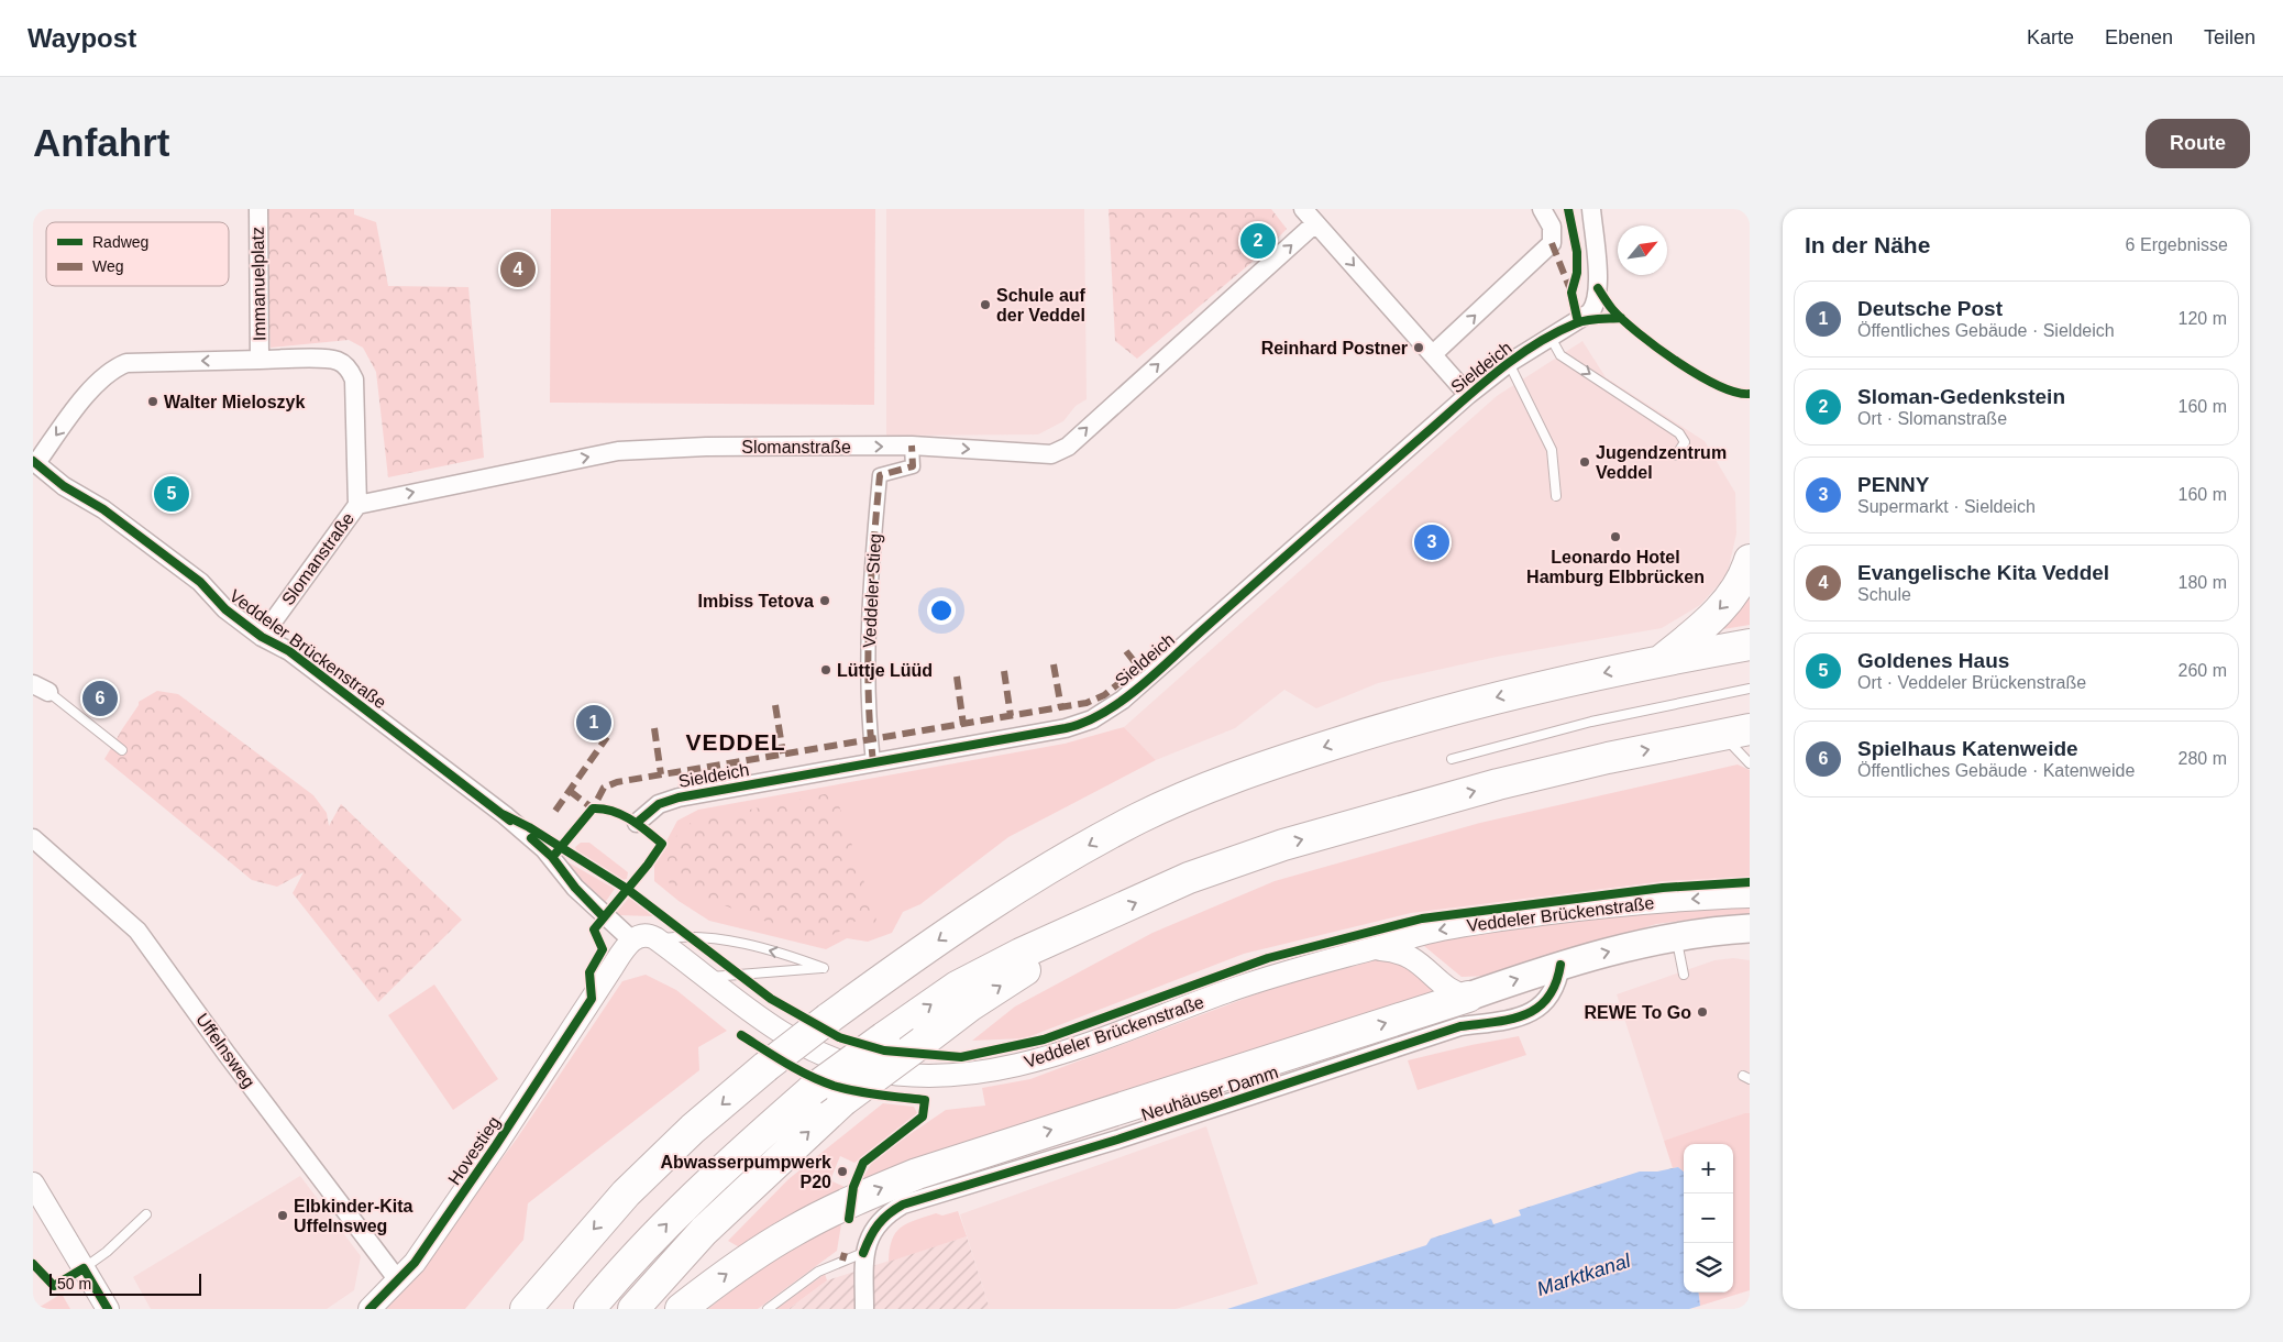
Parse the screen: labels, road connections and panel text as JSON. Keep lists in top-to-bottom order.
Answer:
{
  "streets": {
    "main road": ["Veddeler Brückenstraße"],
    "street": [
      "Immanuelplatz",
      "Sieldeich",
      "Slomanstraße",
      "Veddeler Stieg",
      "Uffelnsweg",
      "Neuhäuser Damm",
      "Hovestieg"
    ]
  },
  "crossings": [
    ["Immanuelplatz", "Slomanstraße"],
    ["Sieldeich", "Veddeler Stieg"],
    ["Slomanstraße", "Veddeler Stieg"],
    ["Slomanstraße", "Veddeler Brückenstraße"],
    ["Veddeler Brückenstraße", "Neuhäuser Damm"],
    ["Veddeler Brückenstraße", "Hovestieg"],
    ["Uffelnsweg", "Hovestieg"]
  ],
  "one_way": ["Slomanstraße"],
  "districts": ["VEDDEL"],
  "water": ["Marktkanal"],
  "places": [
    "Schule auf der Veddel",
    "Reinhard Postner",
    "Walter Mieloszyk",
    "Jugendzentrum Veddel",
    "Leonardo Hotel Hamburg Elbbrücken",
    "Imbiss Tetova",
    "Lüttje Lüüd",
    "REWE To Go",
    "Abwasserpumpwerk P20",
    "Elbkinder-Kita Uffelnsweg"
  ],
  "legend": ["Radweg", "Weg"],
  "scale_bar": "50 m",
  "north": "top right",
  "page": {
    "header": "Waypost",
    "nav": ["Karte", "Ebenen", "Teilen"],
    "buttons": "Route",
    "title": "Anfahrt",
    "heading": ["In der Nähe", "6 Ergebnisse"],
    "pins": [
      "2",
      "4",
      "5",
      "3",
      "6",
      "1"
    ],
    "list": [
      {
        "mark": "1",
        "name": "Deutsche Post",
        "note": "Öffentliches Gebäude · Sieldeich",
        "value": "120 m"
      },
      {
        "mark": "2",
        "name": "Sloman-Gedenkstein",
        "note": "Ort · Slomanstraße",
        "value": "160 m"
      },
      {
        "mark": "3",
        "name": "PENNY",
        "note": "Supermarkt · Sieldeich",
        "value": "160 m"
      },
      {
        "mark": "4",
        "name": "Evangelische Kita Veddel",
        "note": "Schule",
        "value": "180 m"
      },
      {
        "mark": "5",
        "name": "Goldenes Haus",
        "note": "Ort · Veddeler Brückenstraße",
        "value": "260 m"
      },
      {
        "mark": "6",
        "name": "Spielhaus Katenweide",
        "note": "Öffentliches Gebäude · Katenweide",
        "value": "280 m"
      }
    ],
    "map_buttons": ["+", "−"],
    "scale": "50 m"
  }
}
